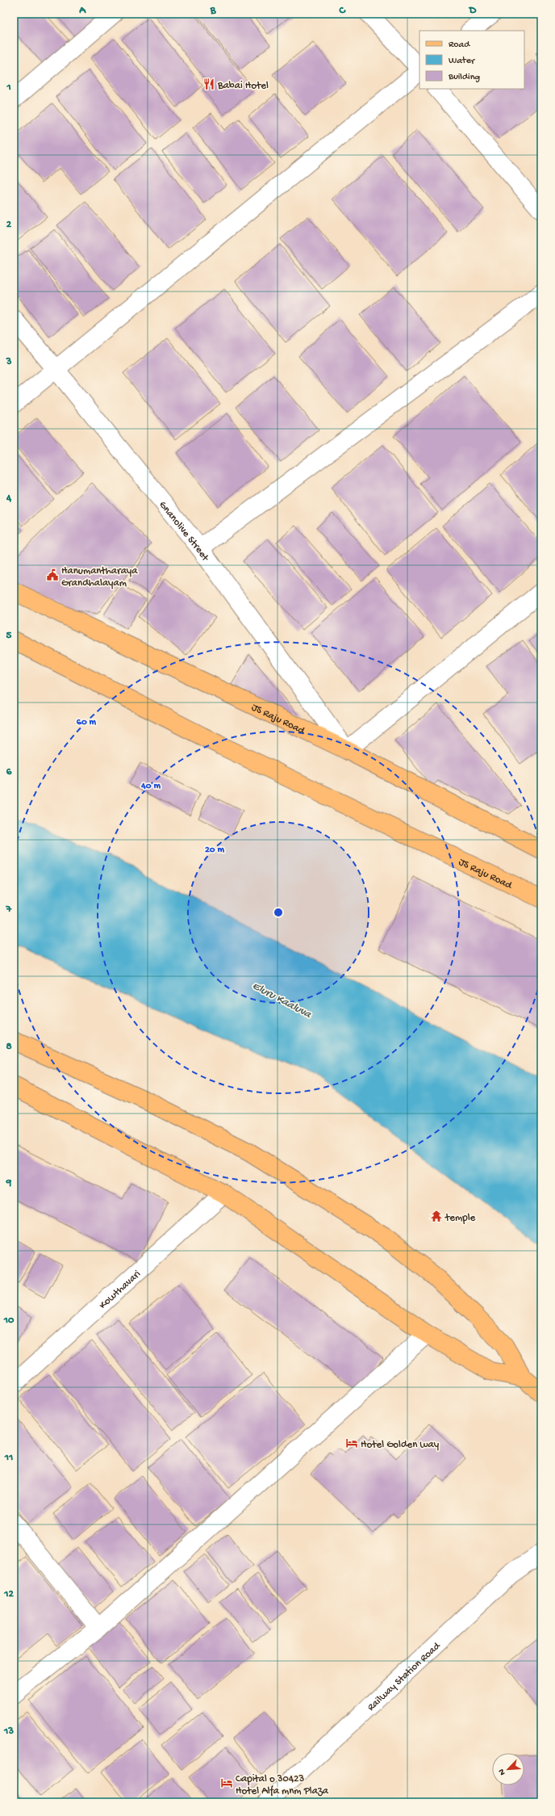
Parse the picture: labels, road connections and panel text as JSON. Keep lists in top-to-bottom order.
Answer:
{
  "streets": {
    "main road": ["JS Raju Road"],
    "street": ["Gnanolive Street", "Kowthavari", "Railway Station Road"]
  },
  "crossings": [
    ["Gnanolive Street", "JS Raju Road"]
  ],
  "water": ["Eluru Kaaluva"],
  "places": {
    "restaurant": ["Babai Hotel"],
    "public building": ["Hanumantharaya Grandhalayam"],
    "temple": ["temple"],
    "hotel": ["Hotel Golden way", "Capital o 30423 Hotel Alfa mnm Plaza"]
  },
  "legend": ["Road", "Water", "Building"],
  "north": "bottom left",
  "grid": {
    "columns": [
      "A",
      "B",
      "C",
      "D"
    ],
    "rows": [
      "1",
      "2",
      "3",
      "4",
      "5",
      "6",
      "7",
      "8",
      "9",
      "10",
      "11",
      "12",
      "13"
    ]
  },
  "rings": ["60 m", "40 m", "20 m"]
}
